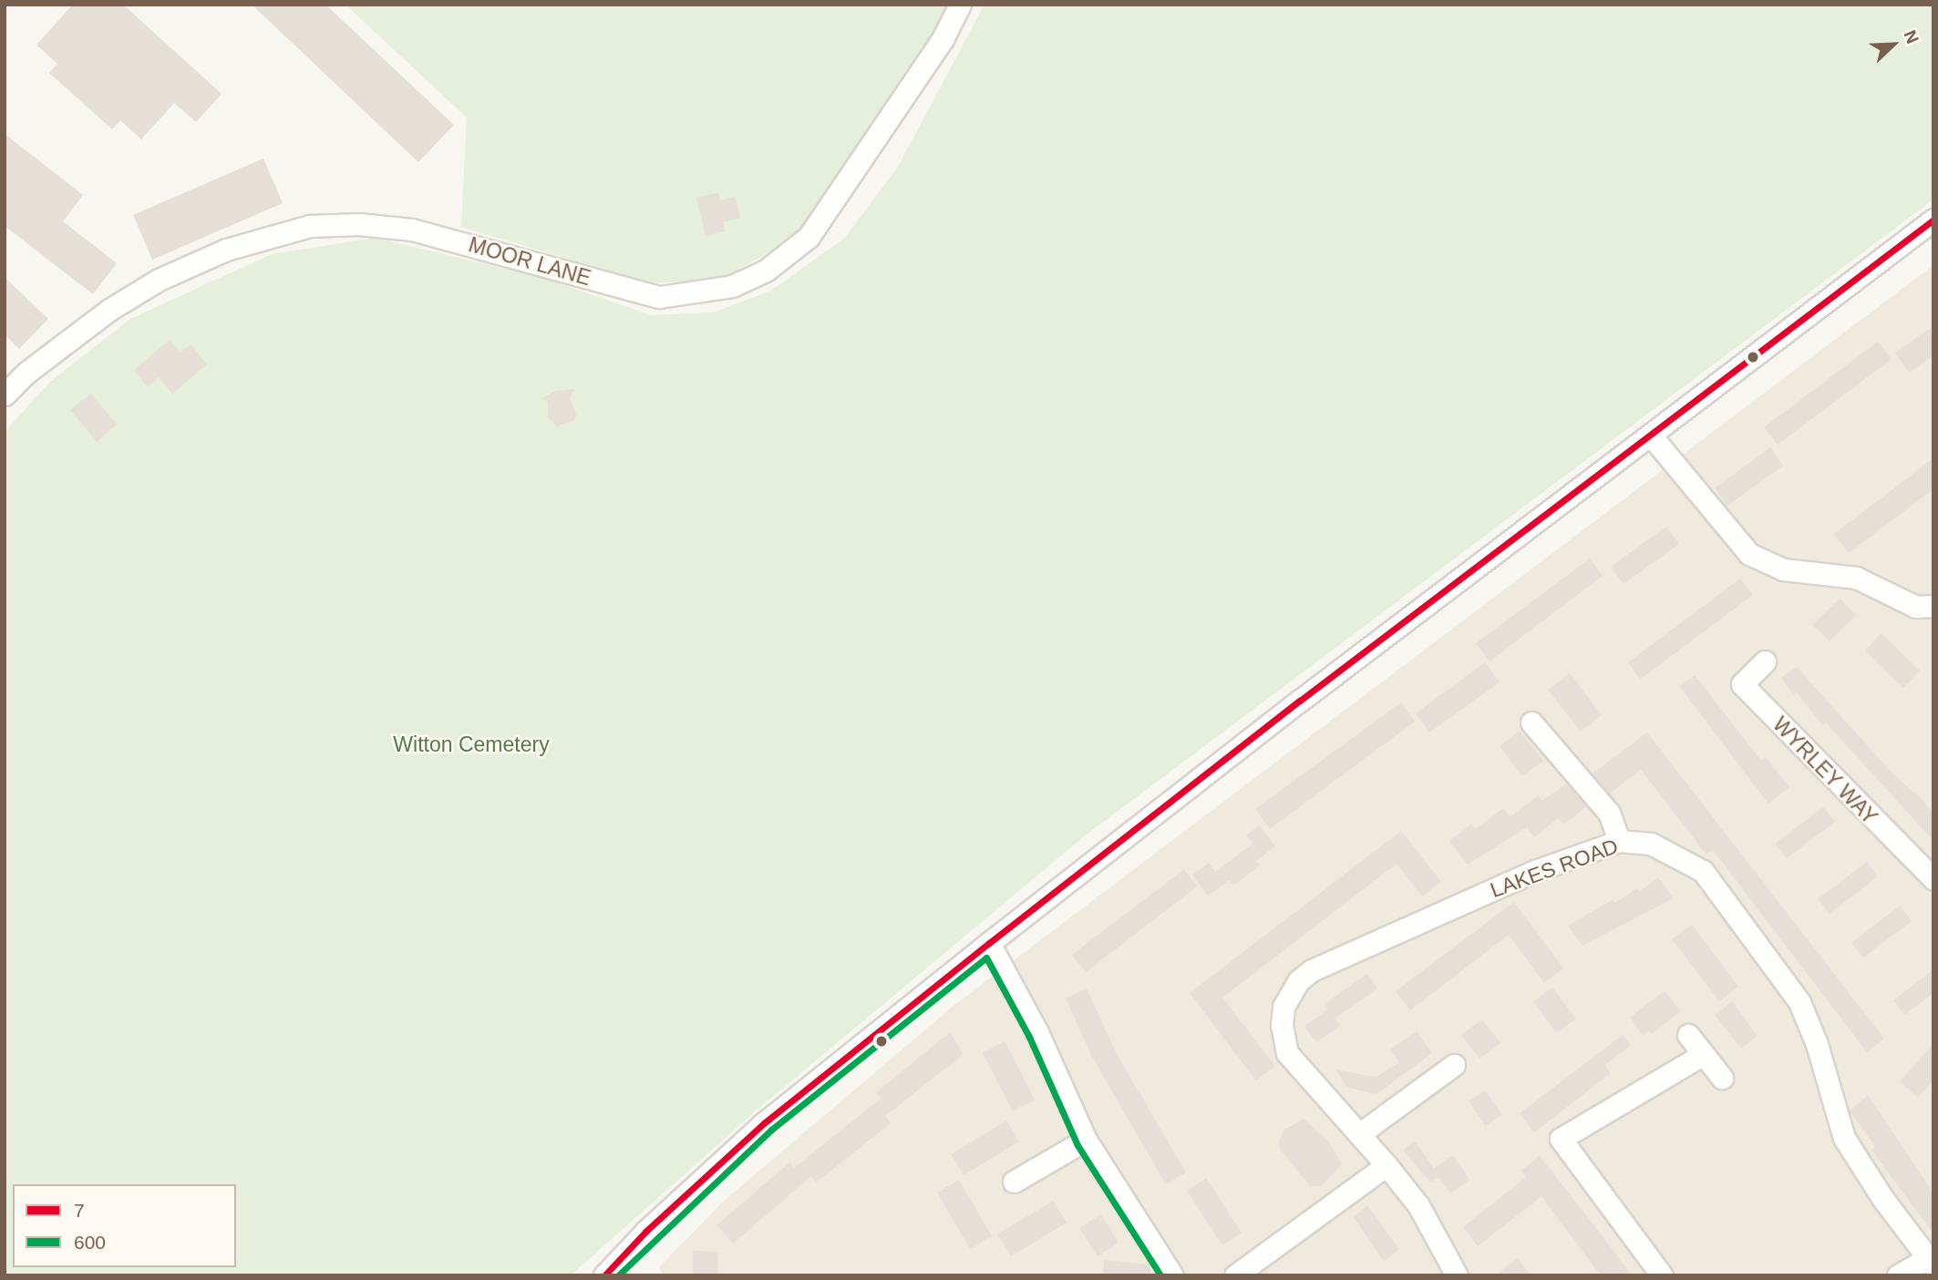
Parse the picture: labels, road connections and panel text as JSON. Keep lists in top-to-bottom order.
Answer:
{
  "streets": {
    "street": ["MOOR LANE", "WYRLEY WAY", "LAKES ROAD"]
  },
  "parks": ["Witton Cemetery"],
  "lines": ["transit line 7", "transit line 600"],
  "legend": ["7", "600"],
  "north": "top right"
}
